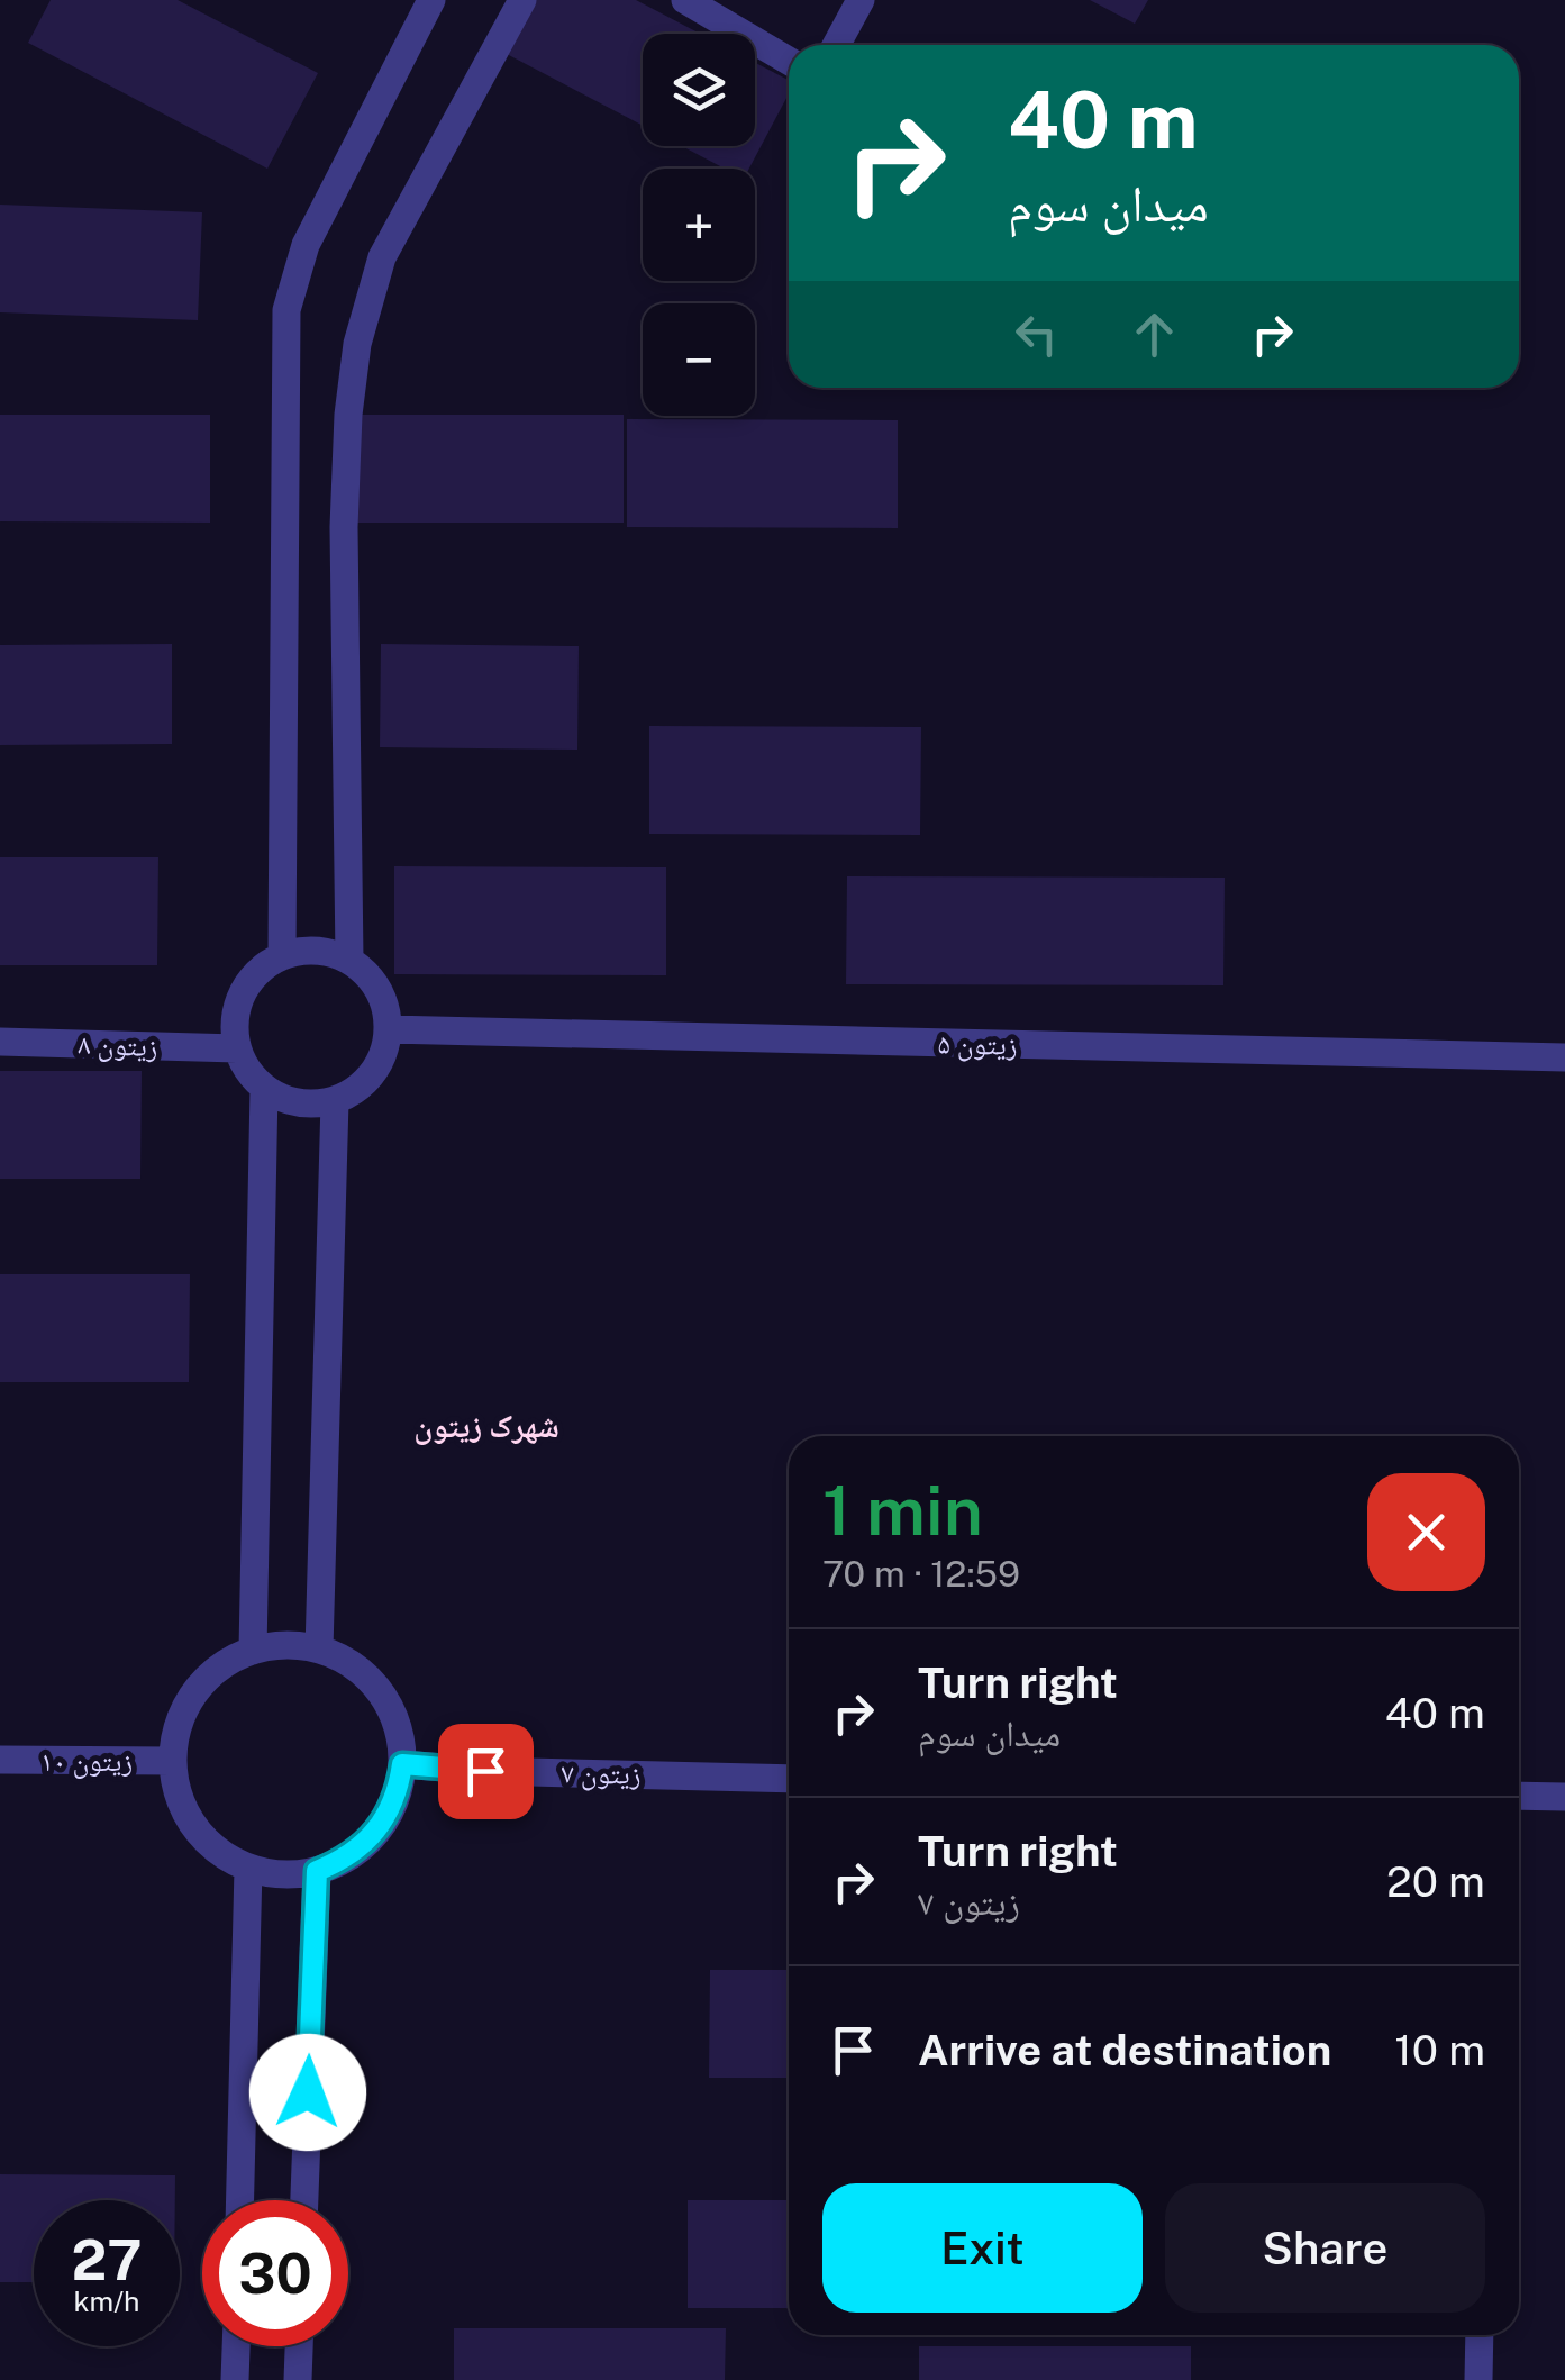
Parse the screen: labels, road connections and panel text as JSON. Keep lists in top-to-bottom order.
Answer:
{
  "streets": {
    "street": [
      "زیتون ۵",
      "زیتون ۸",
      "زیتون ۱۰",
      "زیتون ۷"
    ]
  },
  "crossings": [
    ["زیتون ۵", "زیتون ۸"],
    ["زیتون ۱۰", "زیتون ۷"]
  ],
  "districts": ["شهرک زیتون"],
  "page": {
    "map_buttons": ["+", "−"],
    "turn": ["40 m", "میدان سوم"],
    "heading": ["1 min", "70 m · 12:59"],
    "list": [
      {
        "name": "Turn right",
        "note": "میدان سوم",
        "value": "40 m"
      },
      {
        "name": "Turn right",
        "note": "زیتون ۷",
        "value": "20 m"
      },
      {
        "name": "Arrive at destination",
        "value": "10 m"
      }
    ],
    "buttons": ["Exit", "Share"],
    "speed": "27 km/h",
    "limit": "30"
  }
}
